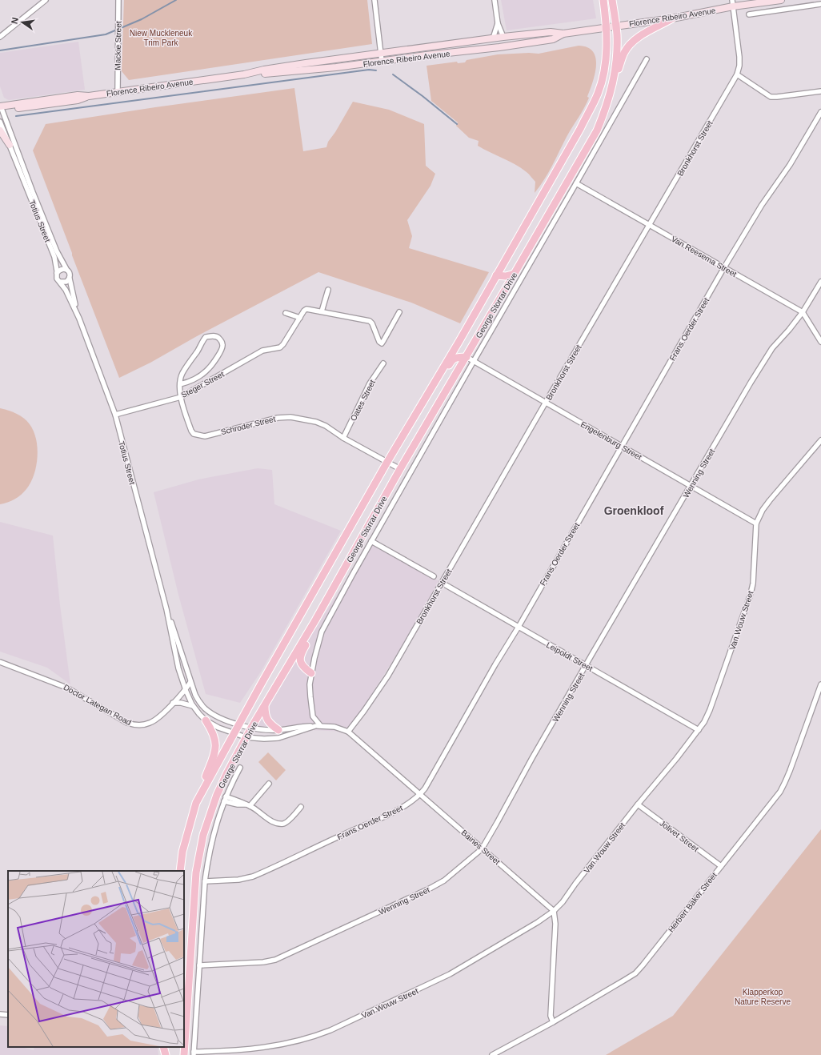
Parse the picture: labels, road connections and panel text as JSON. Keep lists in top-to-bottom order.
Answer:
{
  "streets": {
    "main road": ["Florence Ribeiro Avenue", "George Storrar Drive"],
    "street": [
      "Mackie Street",
      "Bronkhorst Street",
      "Totius Street",
      "Van Reesema Street",
      "Frans Oerder Street",
      "Steger Street",
      "Oates Street",
      "Schroder Street",
      "Engelenburg Street",
      "Wenning Street",
      "Van Wouw Street",
      "Leipoldt Street",
      "Doctor Lategan Road",
      "Jolivet Street",
      "Baines Street",
      "Herbert Baker Street"
    ]
  },
  "crossings": [
    ["Florence Ribeiro Avenue", "Mackie Street"],
    ["Florence Ribeiro Avenue", "Bronkhorst Street"],
    ["Florence Ribeiro Avenue", "Totius Street"],
    ["Florence Ribeiro Avenue", "George Storrar Drive"],
    ["Bronkhorst Street", "Van Reesema Street"],
    ["Bronkhorst Street", "Engelenburg Street"],
    ["Bronkhorst Street", "Leipoldt Street"],
    ["Bronkhorst Street", "Baines Street"],
    ["Totius Street", "George Storrar Drive"],
    ["Totius Street", "Steger Street"],
    ["Totius Street", "Doctor Lategan Road"],
    ["Totius Street", "Baines Street"],
    ["Van Reesema Street", "George Storrar Drive"],
    ["Van Reesema Street", "Frans Oerder Street"],
    ["Van Reesema Street", "Wenning Street"],
    ["George Storrar Drive", "Frans Oerder Street"],
    ["George Storrar Drive", "Schroder Street"],
    ["George Storrar Drive", "Engelenburg Street"],
    ["George Storrar Drive", "Wenning Street"],
    ["George Storrar Drive", "Van Wouw Street"],
    ["George Storrar Drive", "Baines Street"],
    ["Frans Oerder Street", "Engelenburg Street"],
    ["Frans Oerder Street", "Leipoldt Street"],
    ["Frans Oerder Street", "Baines Street"],
    ["Steger Street", "Schroder Street"],
    ["Oates Street", "Schroder Street"],
    ["Engelenburg Street", "Wenning Street"],
    ["Engelenburg Street", "Van Wouw Street"],
    ["Wenning Street", "Leipoldt Street"],
    ["Wenning Street", "Baines Street"],
    ["Van Wouw Street", "Leipoldt Street"],
    ["Van Wouw Street", "Jolivet Street"],
    ["Van Wouw Street", "Baines Street"],
    ["Jolivet Street", "Herbert Baker Street"]
  ],
  "districts": ["Groenkloof"],
  "parks": ["Niew Muckleneuk Trim Park", "Klapperkop Nature Reserve"],
  "north": "left"
}
